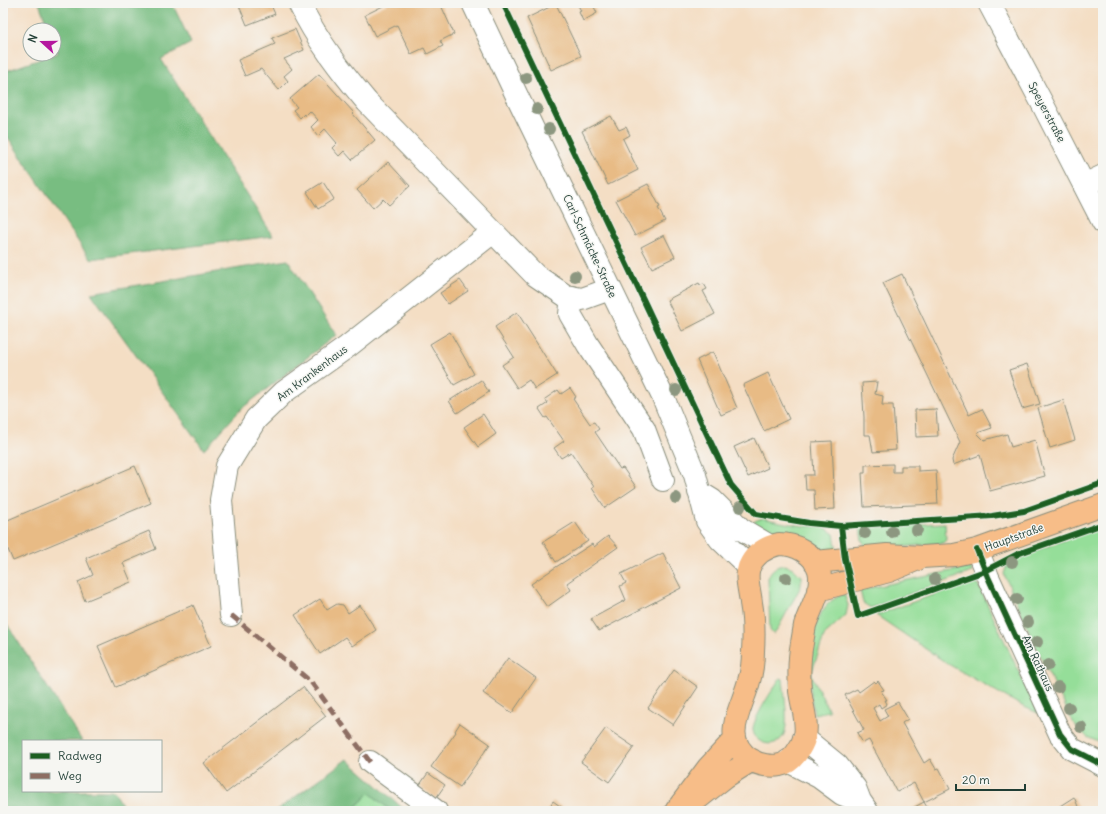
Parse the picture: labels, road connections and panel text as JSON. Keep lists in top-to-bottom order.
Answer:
{
  "streets": {
    "main road": ["Hauptstraße"],
    "street": [
      "Speyerstraße",
      "Carl-Schmäcke-Straße",
      "Am Krankenhaus",
      "Am Rathaus"
    ]
  },
  "crossings": [
    ["Hauptstraße", "Am Rathaus"]
  ],
  "legend": ["Radweg", "Weg"],
  "scale_bar": "20 m",
  "north": "left"
}
